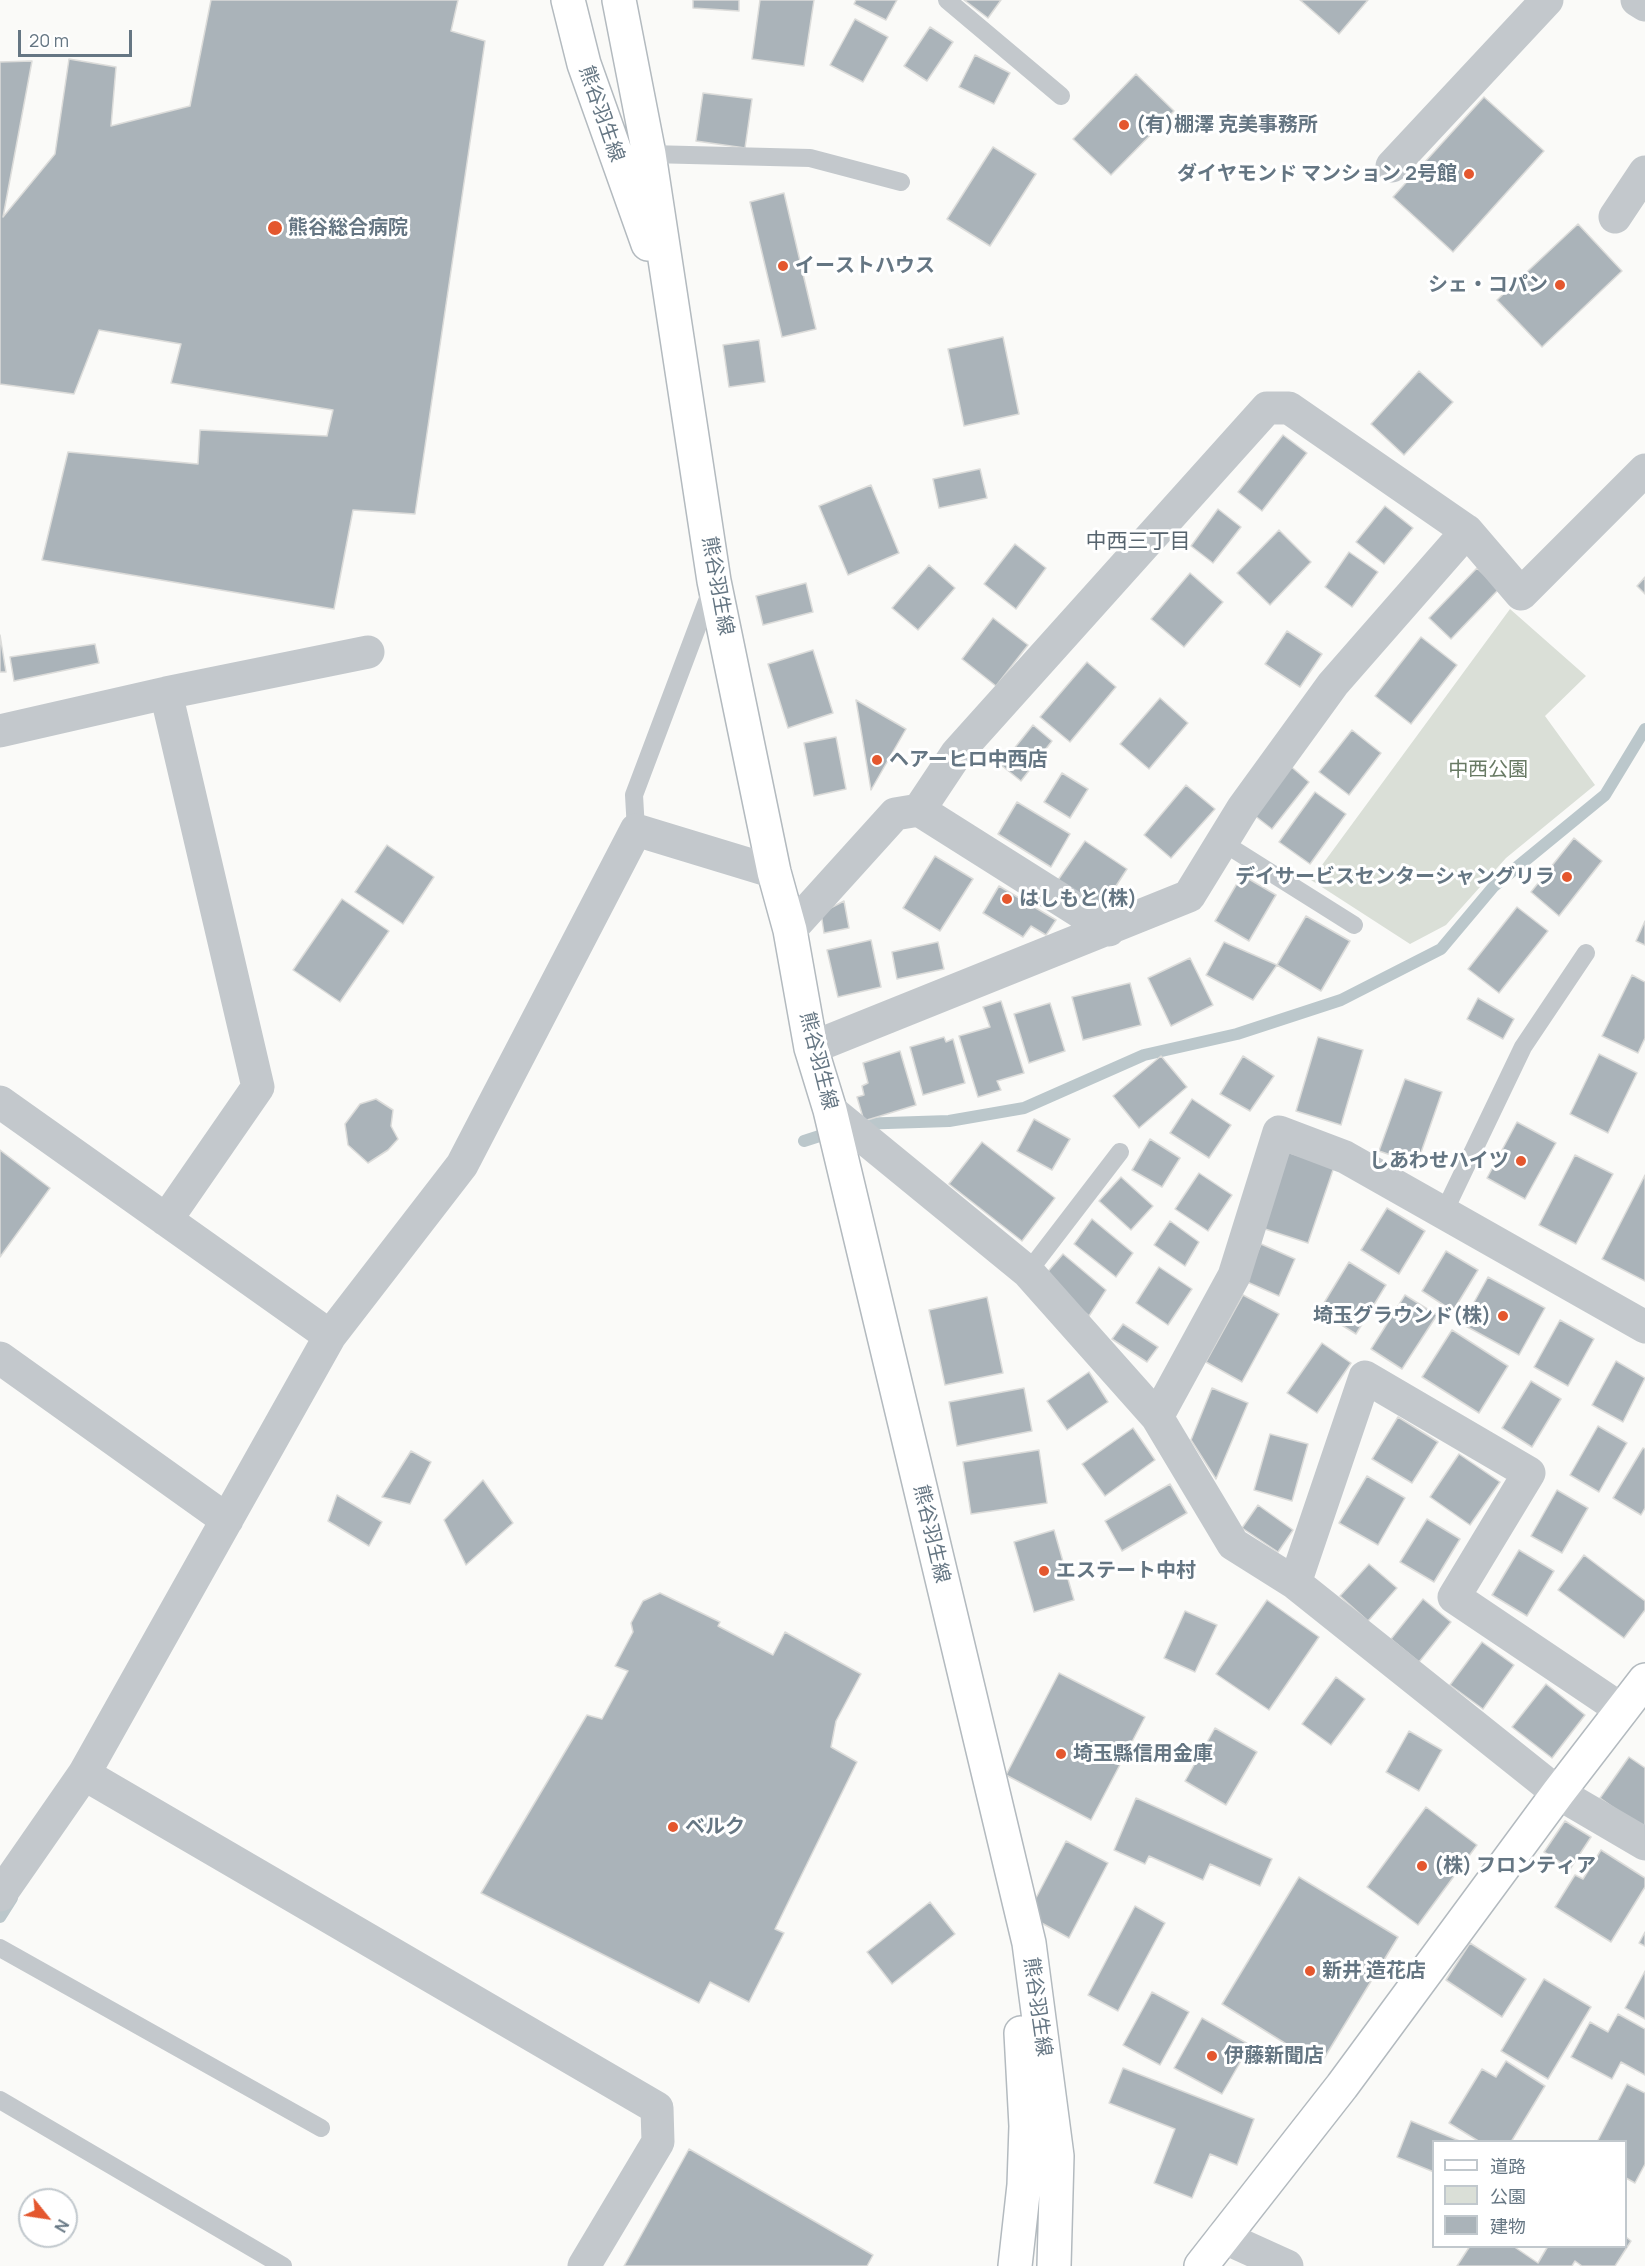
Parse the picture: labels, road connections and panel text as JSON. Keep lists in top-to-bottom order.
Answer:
{
  "streets": {
    "main road": ["熊谷羽生線"]
  },
  "districts": ["中西三丁目"],
  "parks": ["中西公園"],
  "places": [
    "(有)棚澤 克美事務所",
    "ダイヤモンド マンション 2号館",
    "熊谷総合病院",
    "イーストハウス",
    "シェ・コパン",
    "ヘアーヒロ中西店",
    "デイサービスセンターシャングリラ",
    "はしもと(株)",
    "しあわせハイツ",
    "埼玉グラウンド(株)",
    "エステート中村",
    "埼玉縣信用金庫",
    "ベルク",
    "(株) フロンティア",
    "新井 造花店",
    "伊藤新聞店"
  ],
  "legend": ["道路", "公園", "建物"],
  "scale_bar": "20 m",
  "north": "bottom right"
}
